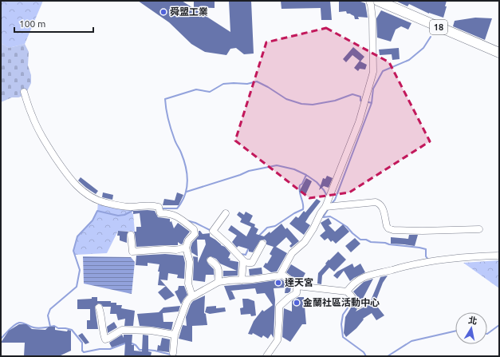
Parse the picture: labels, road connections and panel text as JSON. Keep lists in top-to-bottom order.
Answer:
{
  "streets": {
    "main road": ["18"]
  },
  "places": ["舜盟工業", "達天宮", "金蘭社區活動中心"],
  "scale_bar": "100 m",
  "north": "top"
}
